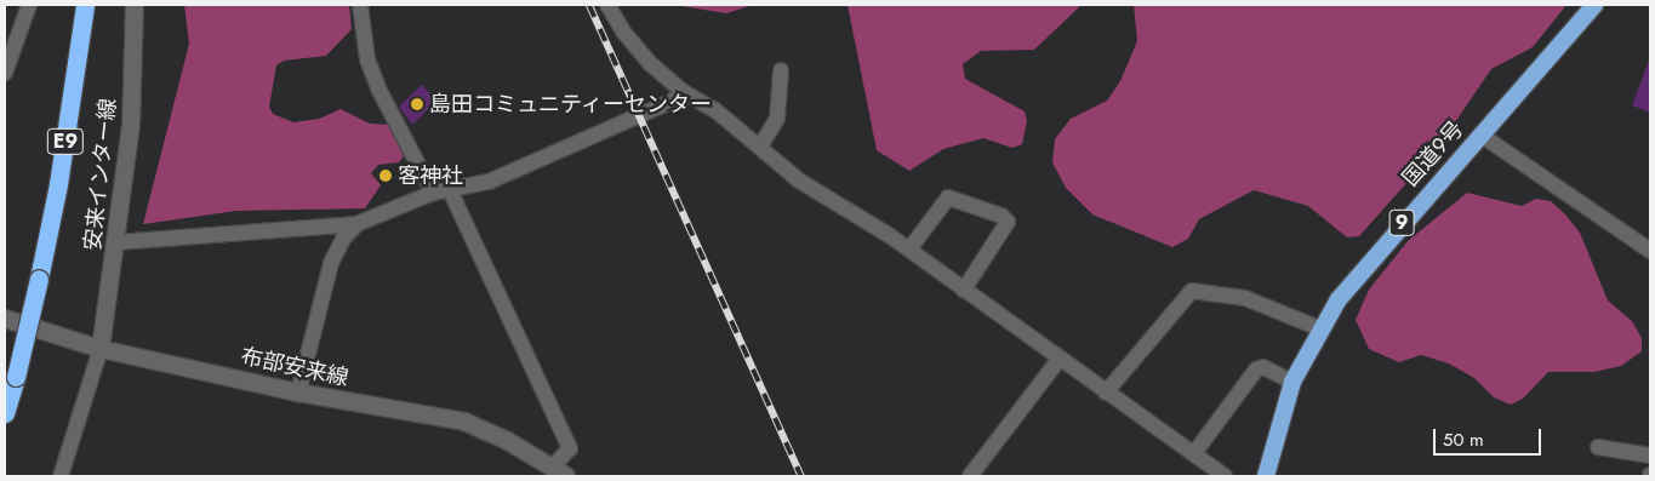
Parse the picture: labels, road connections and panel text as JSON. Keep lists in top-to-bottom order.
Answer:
{
  "streets": {
    "highway": ["E9", "国道9号", "9"],
    "main road": ["安来インター線", "布部安来線"]
  },
  "crossings": [
    ["安来インター線", "布部安来線"]
  ],
  "places": ["島田コミュニティーセンター", "客神社"],
  "scale_bar": "50 m"
}
